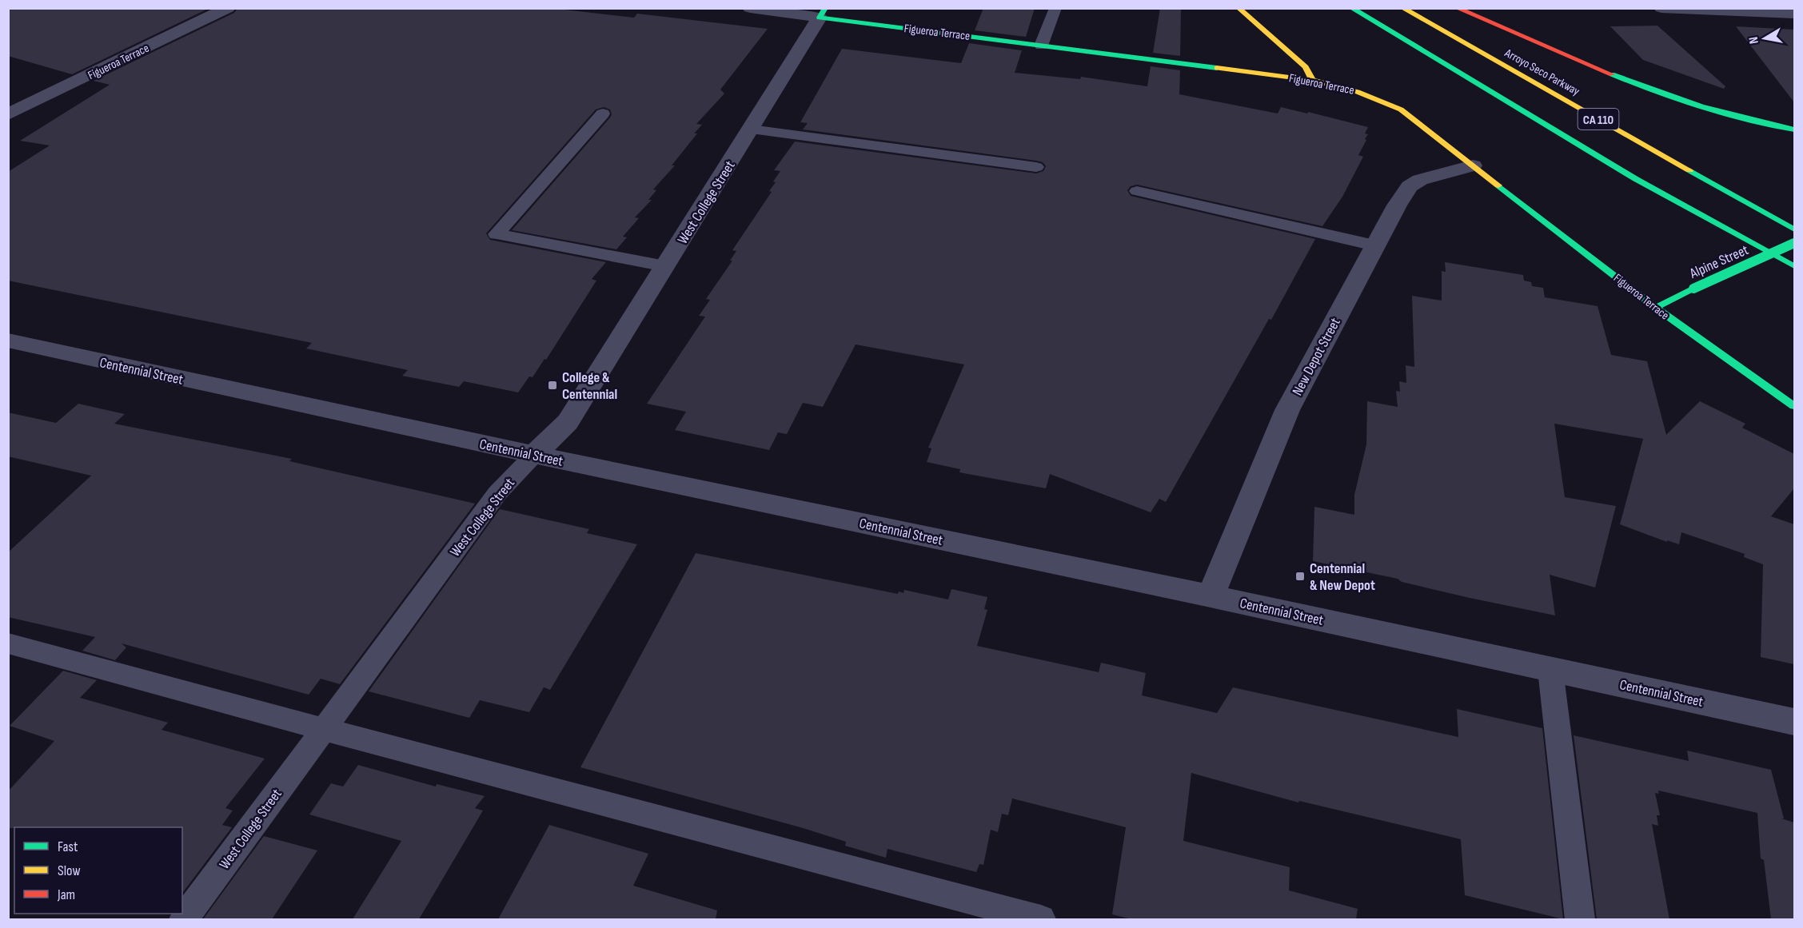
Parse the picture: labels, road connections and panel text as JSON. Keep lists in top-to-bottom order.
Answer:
{
  "streets": {
    "main road": [
      "Figueroa Terrace",
      "Arroyo Seco Parkway",
      "CA 110",
      "Alpine Street"
    ],
    "street": ["West College Street", "New Depot Street", "Centennial Street"]
  },
  "crossings": [
    ["Figueroa Terrace", "West College Street"],
    ["Figueroa Terrace", "Alpine Street"],
    ["Figueroa Terrace", "New Depot Street"],
    ["West College Street", "Centennial Street"],
    ["New Depot Street", "Centennial Street"]
  ],
  "places": {
    "transit": ["College & Centennial", "Centennial & New Depot"]
  },
  "legend": ["Fast", "Slow", "Jam"],
  "north": "left"
}
